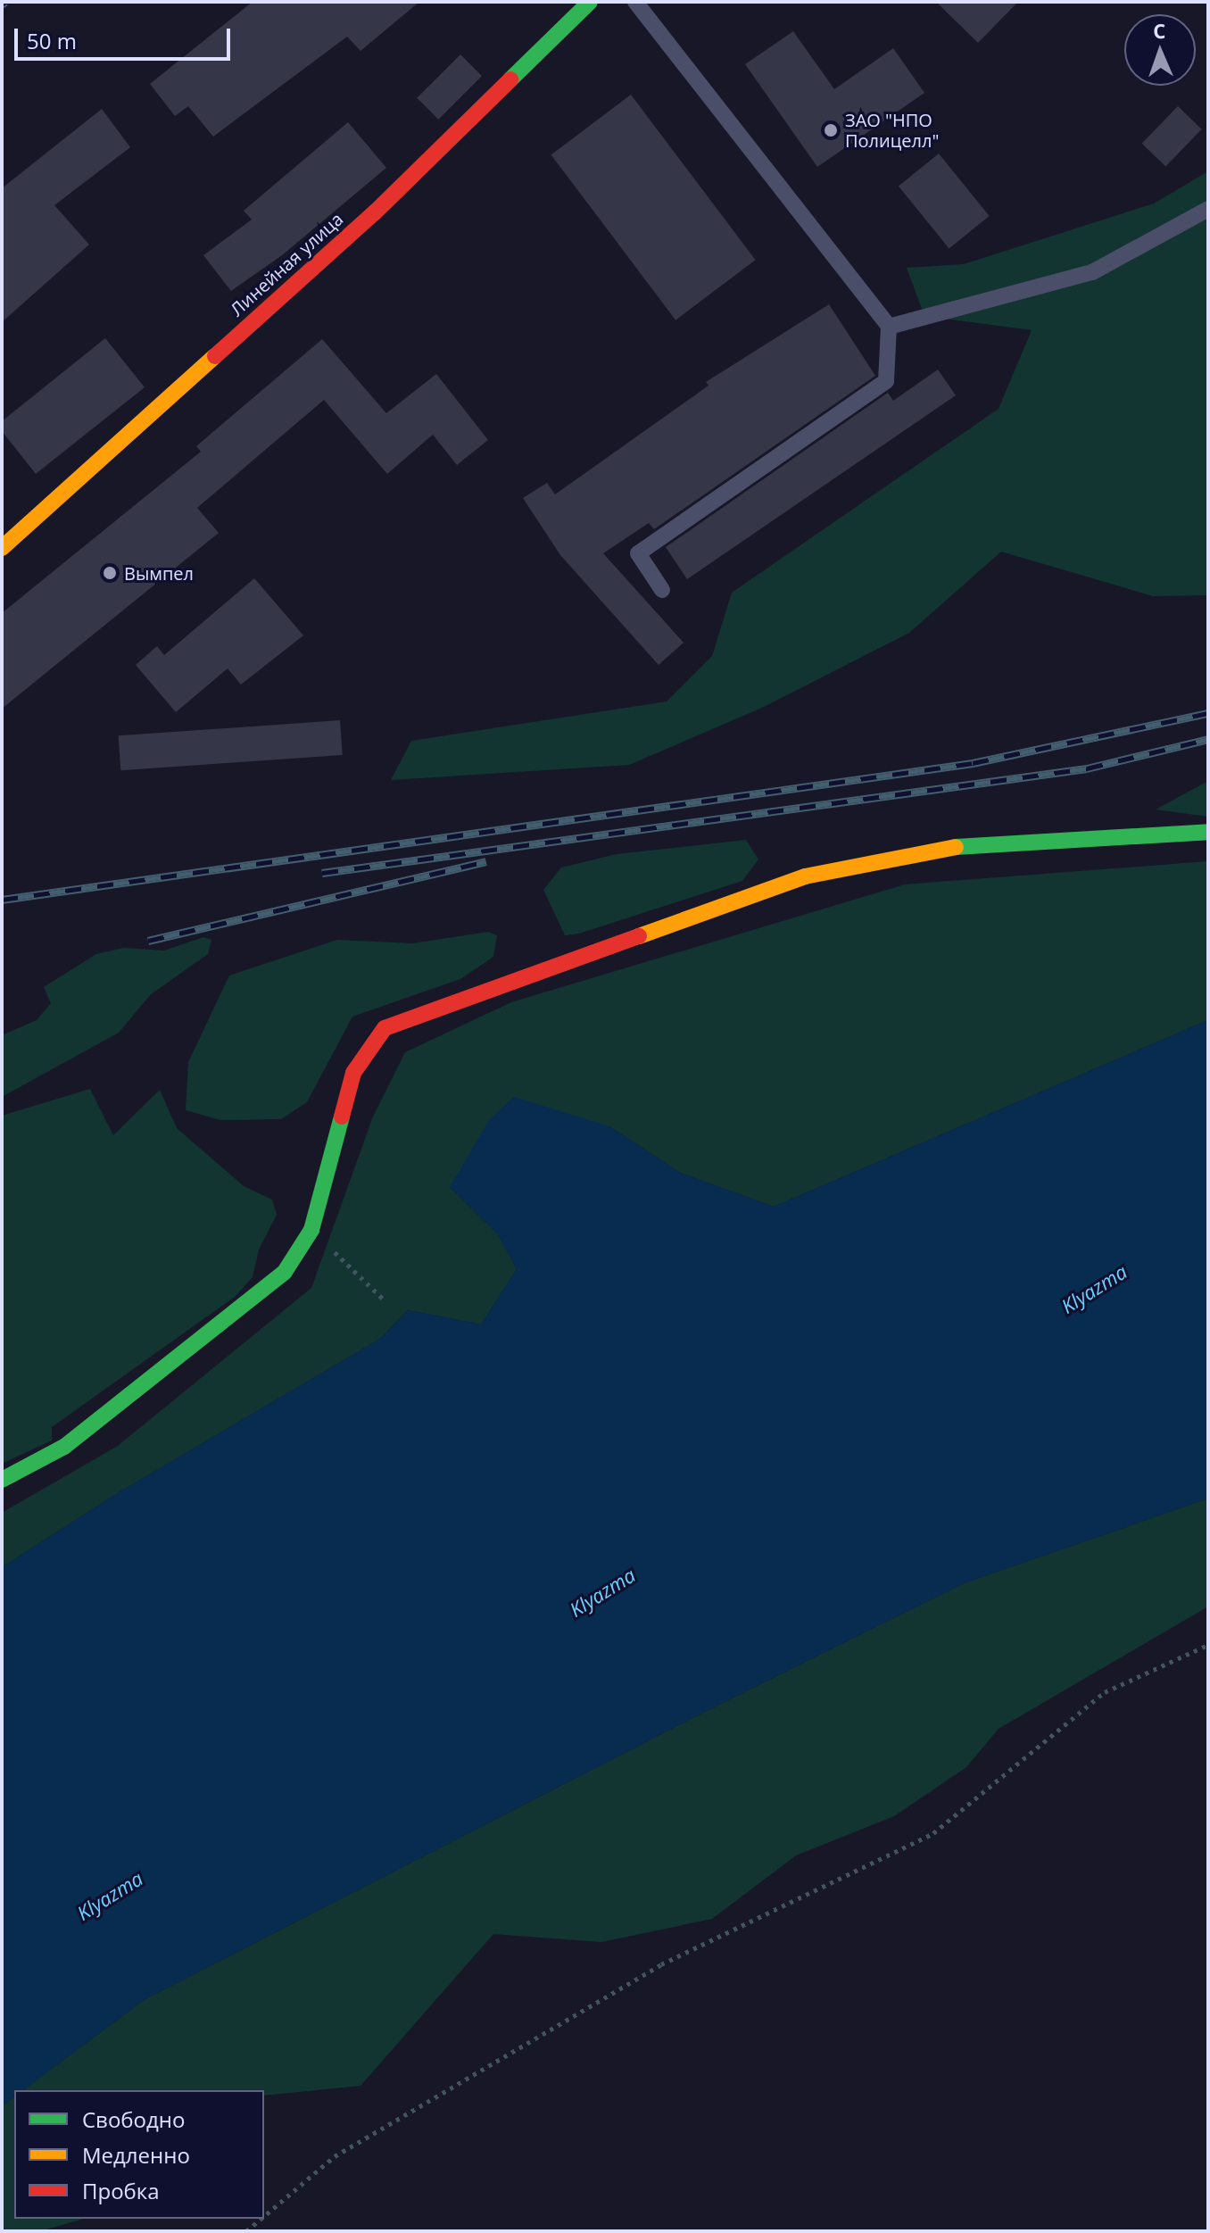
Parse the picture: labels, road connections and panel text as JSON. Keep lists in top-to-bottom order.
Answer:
{
  "streets": {
    "street": ["Линейная улица"]
  },
  "water": ["Klyazma"],
  "places": ["ЗАО \"НПО Полицелл\"", "Вымпел"],
  "legend": ["Свободно", "Медленно", "Пробка"],
  "scale_bar": "50 m",
  "north": "top"
}
